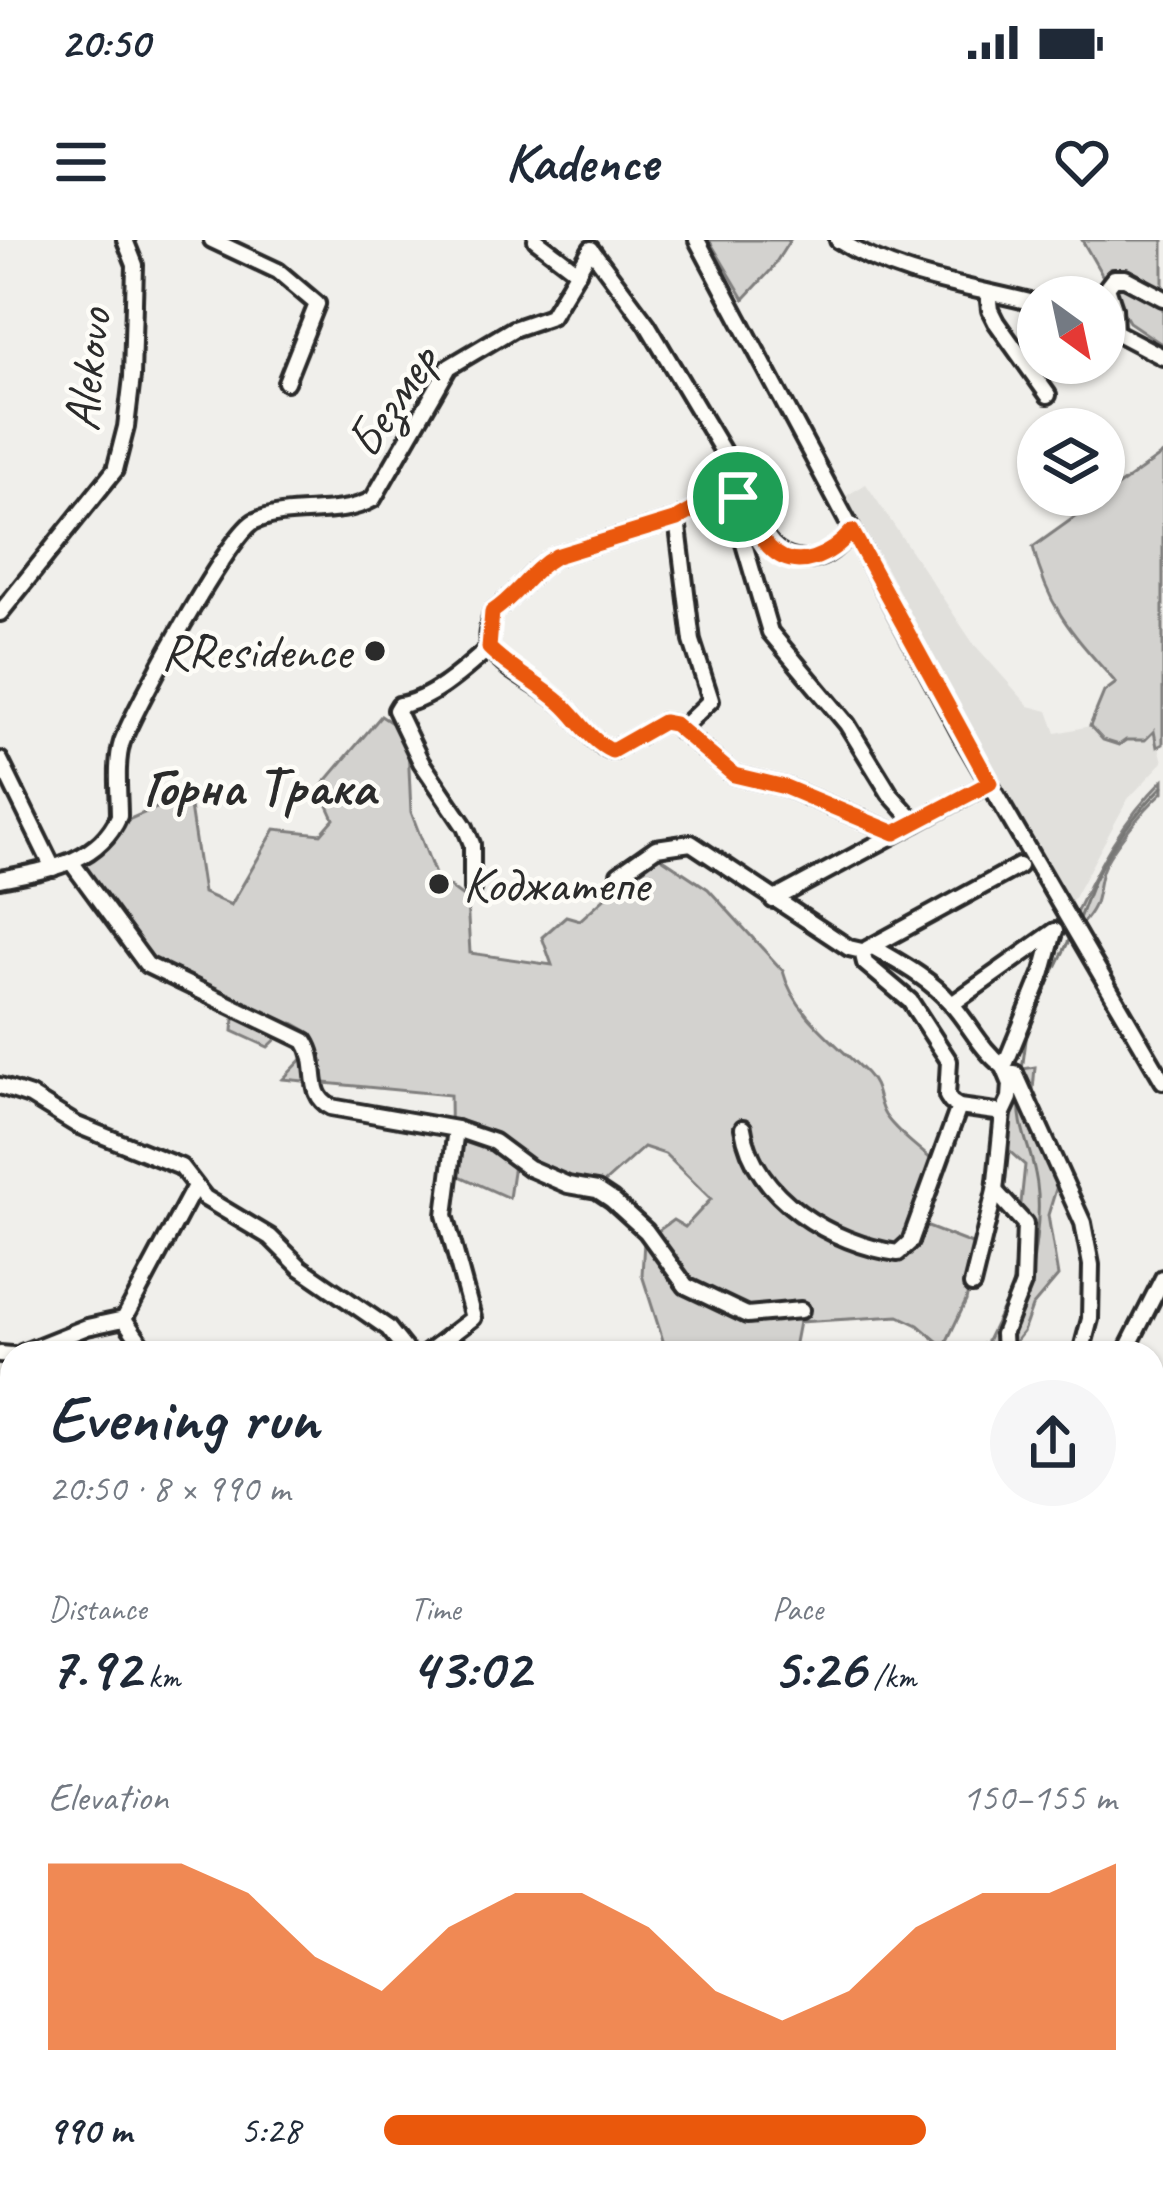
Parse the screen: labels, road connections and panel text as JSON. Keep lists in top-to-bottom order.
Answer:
{
  "streets": {
    "street": ["Alekovo", "Безмер"]
  },
  "districts": ["Горна Трака"],
  "places": ["RResidence", "Коджатепе"],
  "north": "bottom right",
  "page": {
    "status": "20:50",
    "header": "Kadence",
    "heading": ["Evening run", "20:50 · 8 × 990 m"],
    "stats": [
      ["Distance", "7.92 km"],
      ["Time", "43:02"],
      ["Pace", "5:26 /km"]
    ],
    "chart": ["Elevation", "150–155 m"],
    "list": [
      {
        "name": "990 m",
        "note": "5:28"
      }
    ]
  }
}
